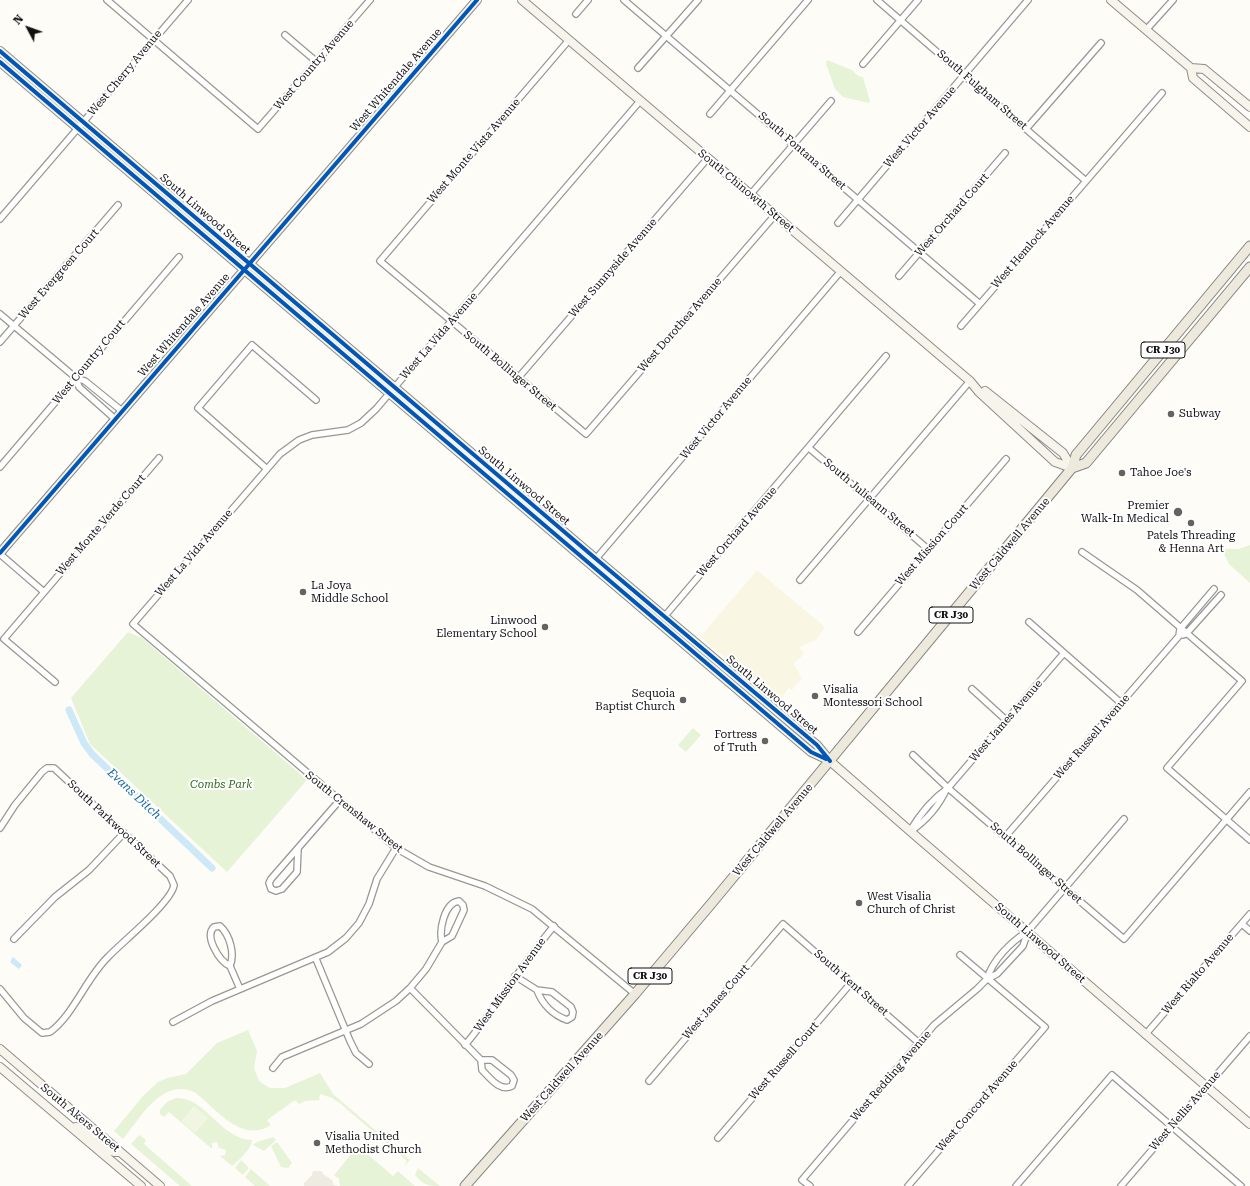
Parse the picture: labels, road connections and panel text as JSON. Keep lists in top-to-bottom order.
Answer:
{
  "streets": {
    "main road": ["CR J30", "West Caldwell Avenue"],
    "street": [
      "West Country Avenue",
      "West Cherry Avenue",
      "West Whitendale Avenue",
      "South Fulgham Street",
      "West Victor Avenue",
      "West Monte Vista Avenue",
      "South Fontana Street",
      "South Chinowth Street",
      "South Linwood Street",
      "West Orchard Court",
      "West Hemlock Avenue",
      "West Sunnyside Avenue",
      "West Evergreen Court",
      "West Dorothea Avenue",
      "West La Vida Avenue",
      "West Country Court",
      "South Bollinger Street",
      "South Julieann Street",
      "West Monte Verde Court",
      "West Orchard Avenue",
      "West Mission Court",
      "West James Avenue",
      "West Russell Avenue",
      "South Crenshaw Street",
      "South Parkwood Street",
      "West Rialto Avenue",
      "South Kent Street",
      "West Mission Avenue",
      "West James Court",
      "West Russell Court",
      "West Redding Avenue",
      "West Concord Avenue",
      "West Nellis Avenue",
      "South Akers Street"
    ]
  },
  "crossings": [
    ["West Country Avenue", "West Cherry Avenue"],
    ["West Cherry Avenue", "South Linwood Street"],
    ["West Whitendale Avenue", "South Linwood Street"],
    ["South Fulgham Street", "West Victor Avenue"],
    ["South Fulgham Street", "West Hemlock Avenue"],
    ["West Victor Avenue", "South Fontana Street"],
    ["West Victor Avenue", "South Chinowth Street"],
    ["West Victor Avenue", "South Linwood Street"],
    ["West Monte Vista Avenue", "South Chinowth Street"],
    ["West Monte Vista Avenue", "South Bollinger Street"],
    ["South Fontana Street", "West Orchard Court"],
    ["South Fontana Street", "West Hemlock Avenue"],
    ["South Chinowth Street", "West Sunnyside Avenue"],
    ["South Chinowth Street", "West Dorothea Avenue"],
    ["South Chinowth Street", "West La Vida Avenue"],
    ["South Chinowth Street", "West Caldwell Avenue"],
    ["South Linwood Street", "West La Vida Avenue"],
    ["South Linwood Street", "West Orchard Avenue"],
    ["South Linwood Street", "West Caldwell Avenue"],
    ["South Linwood Street", "West James Avenue"],
    ["South Linwood Street", "West Rialto Avenue"],
    ["South Linwood Street", "West Redding Avenue"],
    ["South Linwood Street", "West Nellis Avenue"],
    ["West Sunnyside Avenue", "South Bollinger Street"],
    ["West Dorothea Avenue", "South Bollinger Street"],
    ["West La Vida Avenue", "South Bollinger Street"],
    ["West La Vida Avenue", "South Crenshaw Street"],
    ["South Bollinger Street", "West James Avenue"],
    ["South Bollinger Street", "West Russell Avenue"],
    ["South Bollinger Street", "West Redding Avenue"],
    ["South Julieann Street", "West Orchard Avenue"],
    ["South Julieann Street", "West Mission Court"],
    ["West Caldwell Avenue", "South Crenshaw Street"],
    ["South Crenshaw Street", "West Mission Avenue"],
    ["South Kent Street", "West James Court"],
    ["South Kent Street", "West Russell Court"],
    ["South Kent Street", "West Redding Avenue"],
    ["West Redding Avenue", "West Concord Avenue"]
  ],
  "water": ["Evans Ditch"],
  "parks": ["Combs Park"],
  "places": [
    "Subway",
    "Tahoe Joe's",
    "Premier Walk-In Medical",
    "Patels Threading & Henna Art",
    "La Joya Middle School",
    "Linwood Elementary School",
    "Visalia Montessori School",
    "Sequoia Baptist Church",
    "Fortress of Truth",
    "West Visalia Church of Christ",
    "Visalia United Methodist Church"
  ],
  "north": "top left"
}
